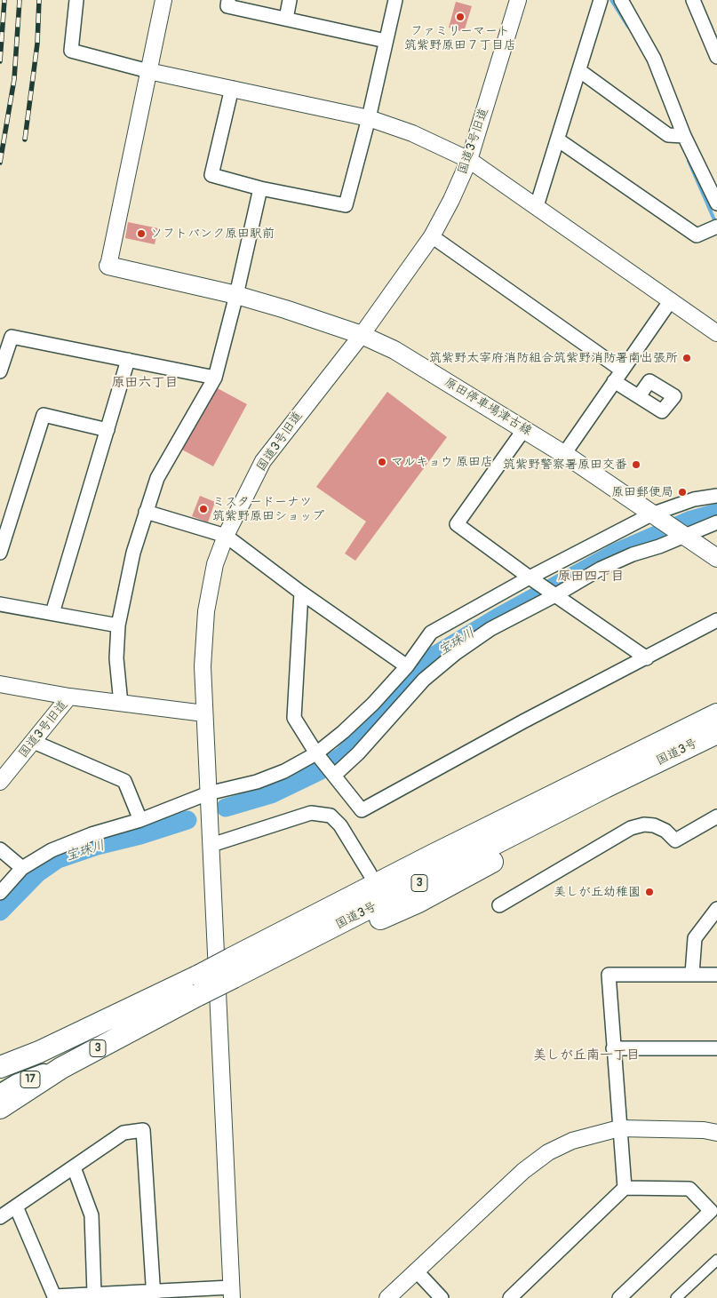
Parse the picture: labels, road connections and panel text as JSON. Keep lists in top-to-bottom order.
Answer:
{
  "streets": {
    "highway": ["国道3号", "3"],
    "main road": ["原田停車場津古線", "17"],
    "street": ["国道3号旧道"]
  },
  "crossings": [
    ["国道3号旧道", "原田停車場津古線"],
    ["国道3号", "17"]
  ],
  "districts": ["原田六丁目", "原田四丁目", "美しが丘南一丁目"],
  "water": ["宝珠川"],
  "places": [
    "ファミリーマート 筑紫野原田７丁目店",
    "ソフトバンク原田駅前",
    "筑紫野太宰府消防組合筑紫野消防署南出張所",
    "マルキョウ 原田店",
    "筑紫野警察署原田交番",
    "原田郵便局",
    "ミスタードーナツ 筑紫野原田ショップ",
    "美しが丘幼稚園"
  ]
}
